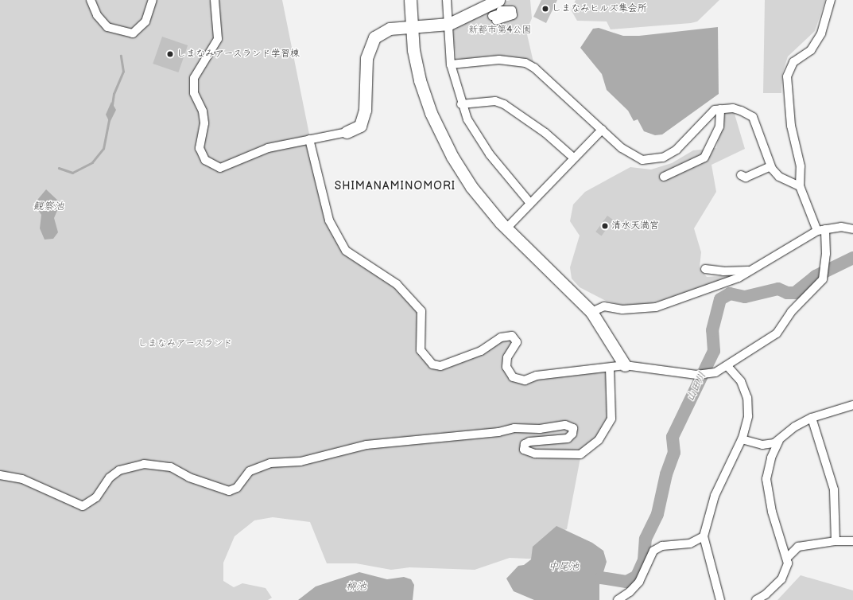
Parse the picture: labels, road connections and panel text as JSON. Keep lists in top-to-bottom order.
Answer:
{
  "districts": ["SHIMANAMINOMORI"],
  "water": [
    "観察池",
    "山田川",
    "中尾池",
    "柳池"
  ],
  "parks": ["新都市第4公園", "しまなみアースランド"],
  "places": ["しまなみヒルズ集会所", "しまなみアースランド学習棟", "清水天満宮"]
}
